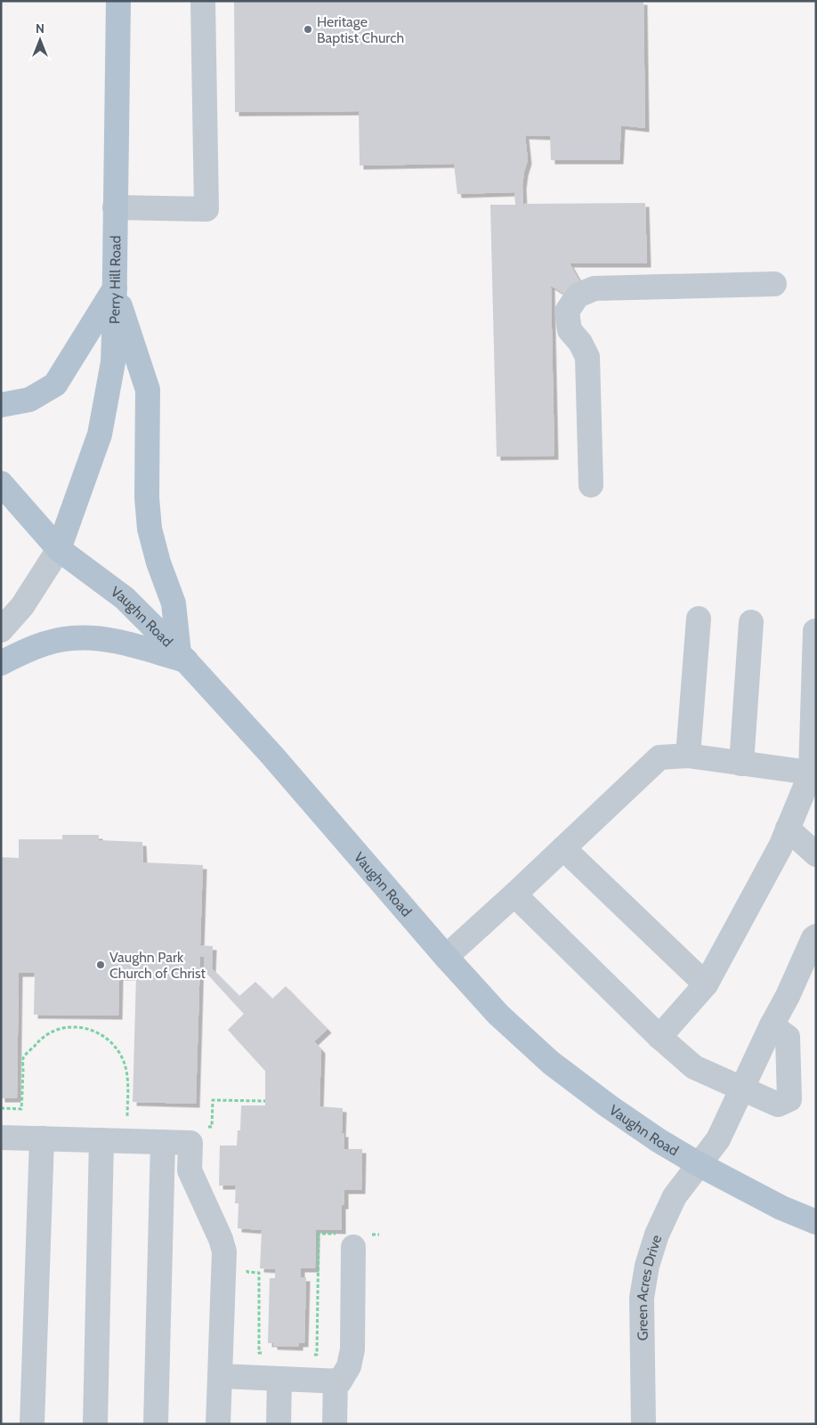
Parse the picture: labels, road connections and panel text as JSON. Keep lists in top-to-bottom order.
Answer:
{
  "streets": {
    "main road": ["Perry Hill Road", "Vaughn Road"],
    "street": ["Green Acres Drive"]
  },
  "crossings": [
    ["Perry Hill Road", "Vaughn Road"],
    ["Vaughn Road", "Green Acres Drive"]
  ],
  "places": ["Heritage Baptist Church", "Vaughn Park Church of Christ"],
  "north": "top"
}
